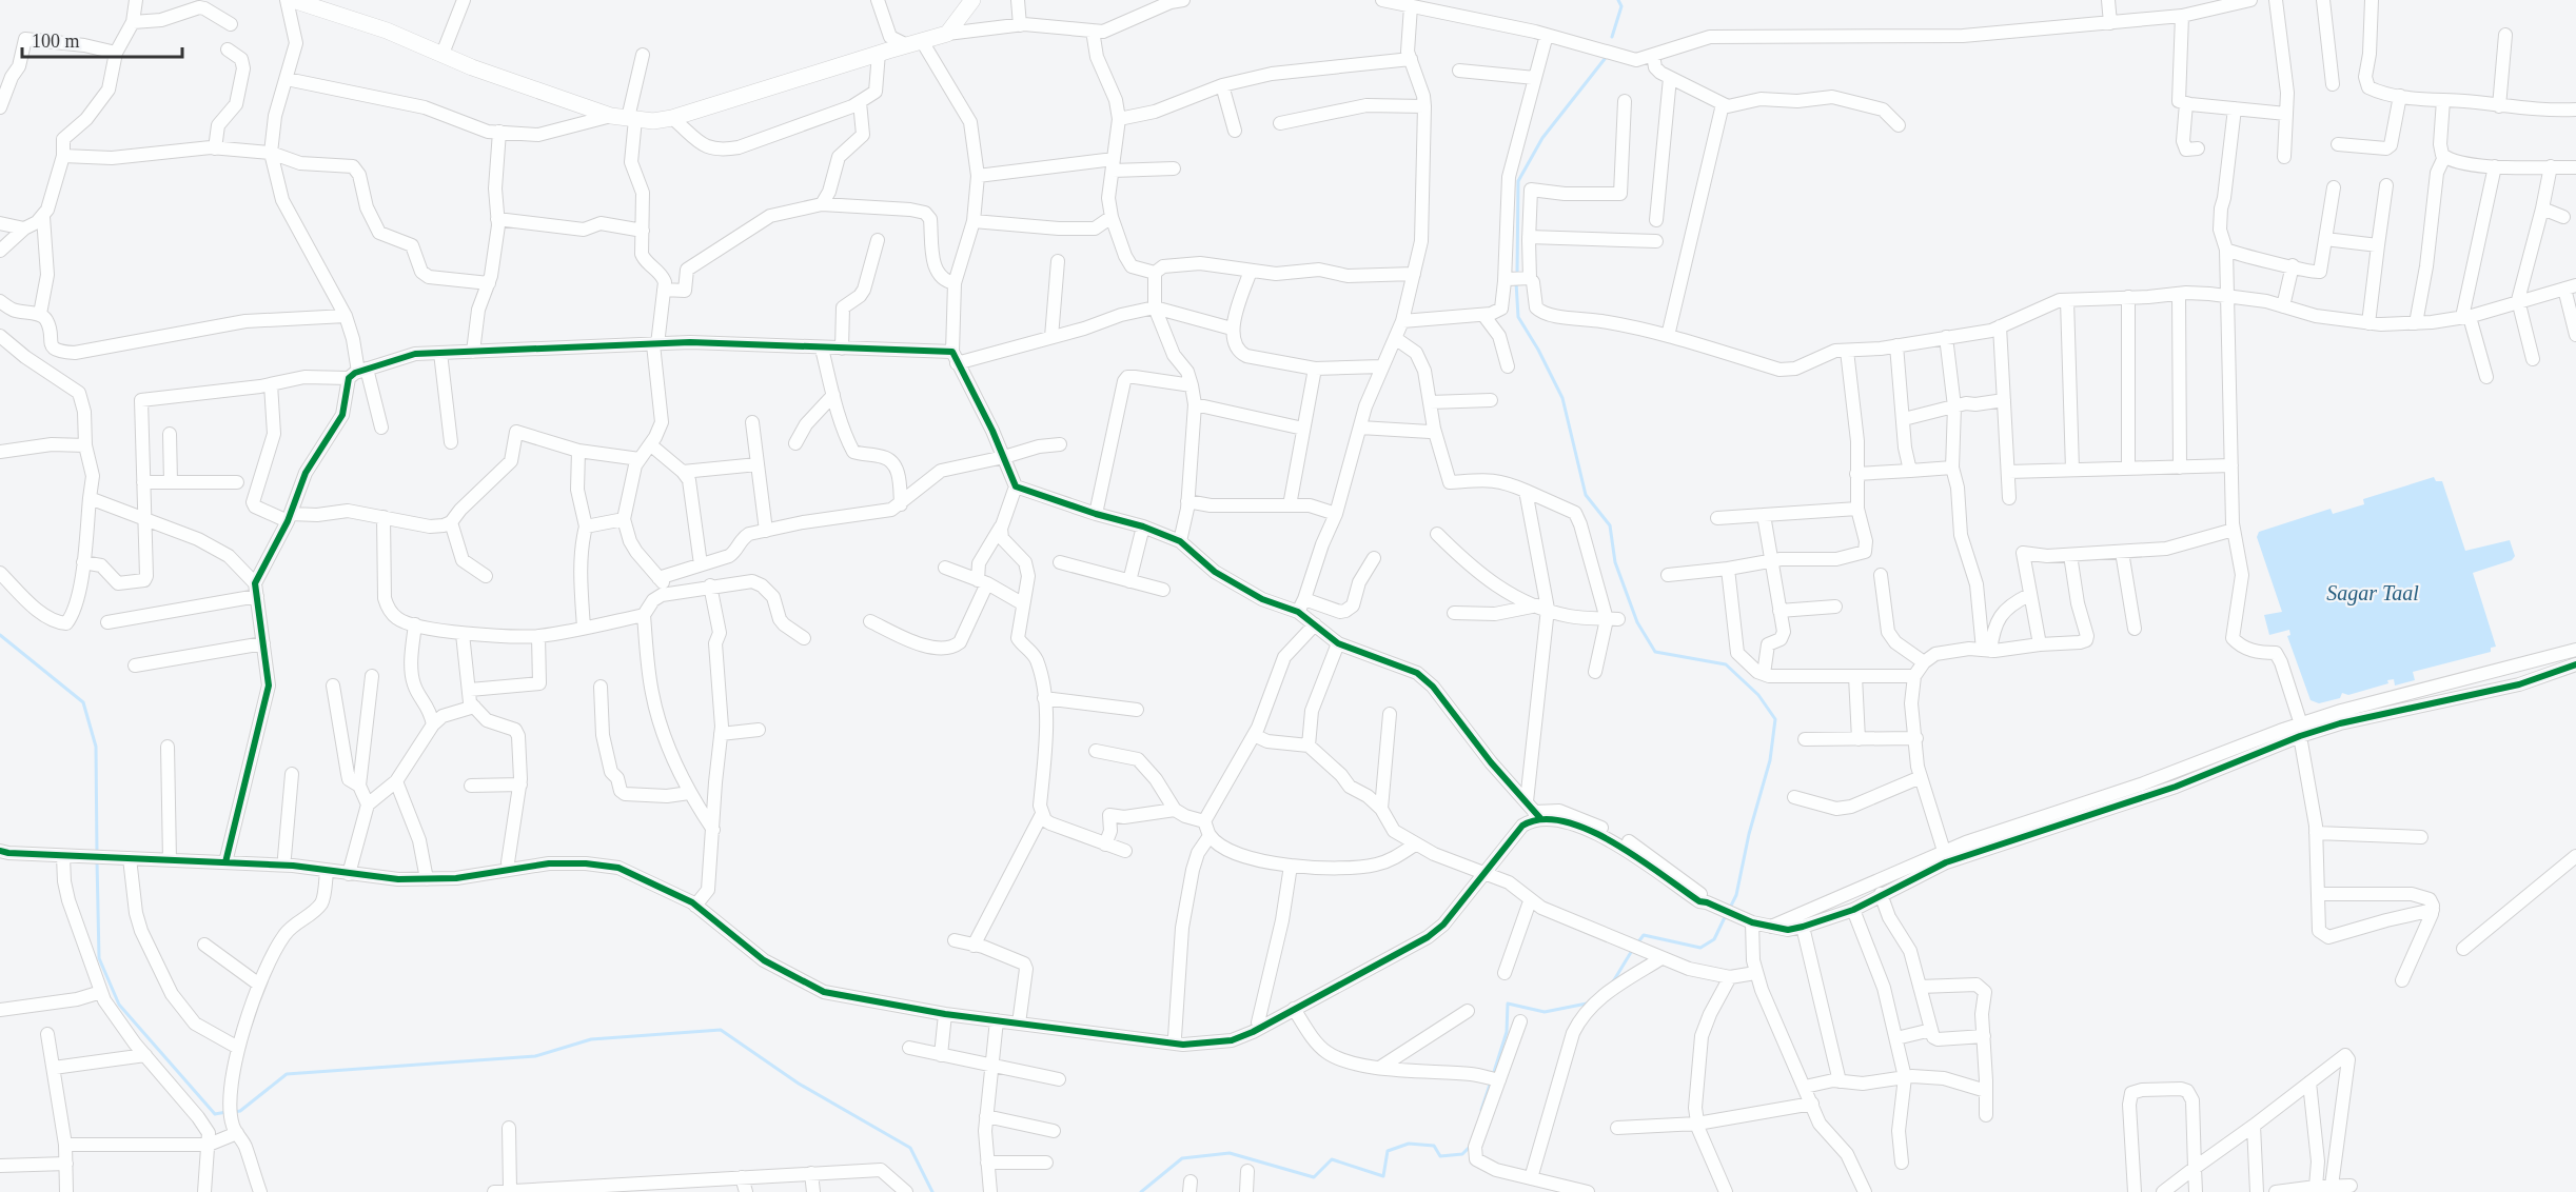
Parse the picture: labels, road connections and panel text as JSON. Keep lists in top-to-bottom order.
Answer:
{
  "water": ["Sagar Taal"],
  "scale_bar": "100 m"
}
